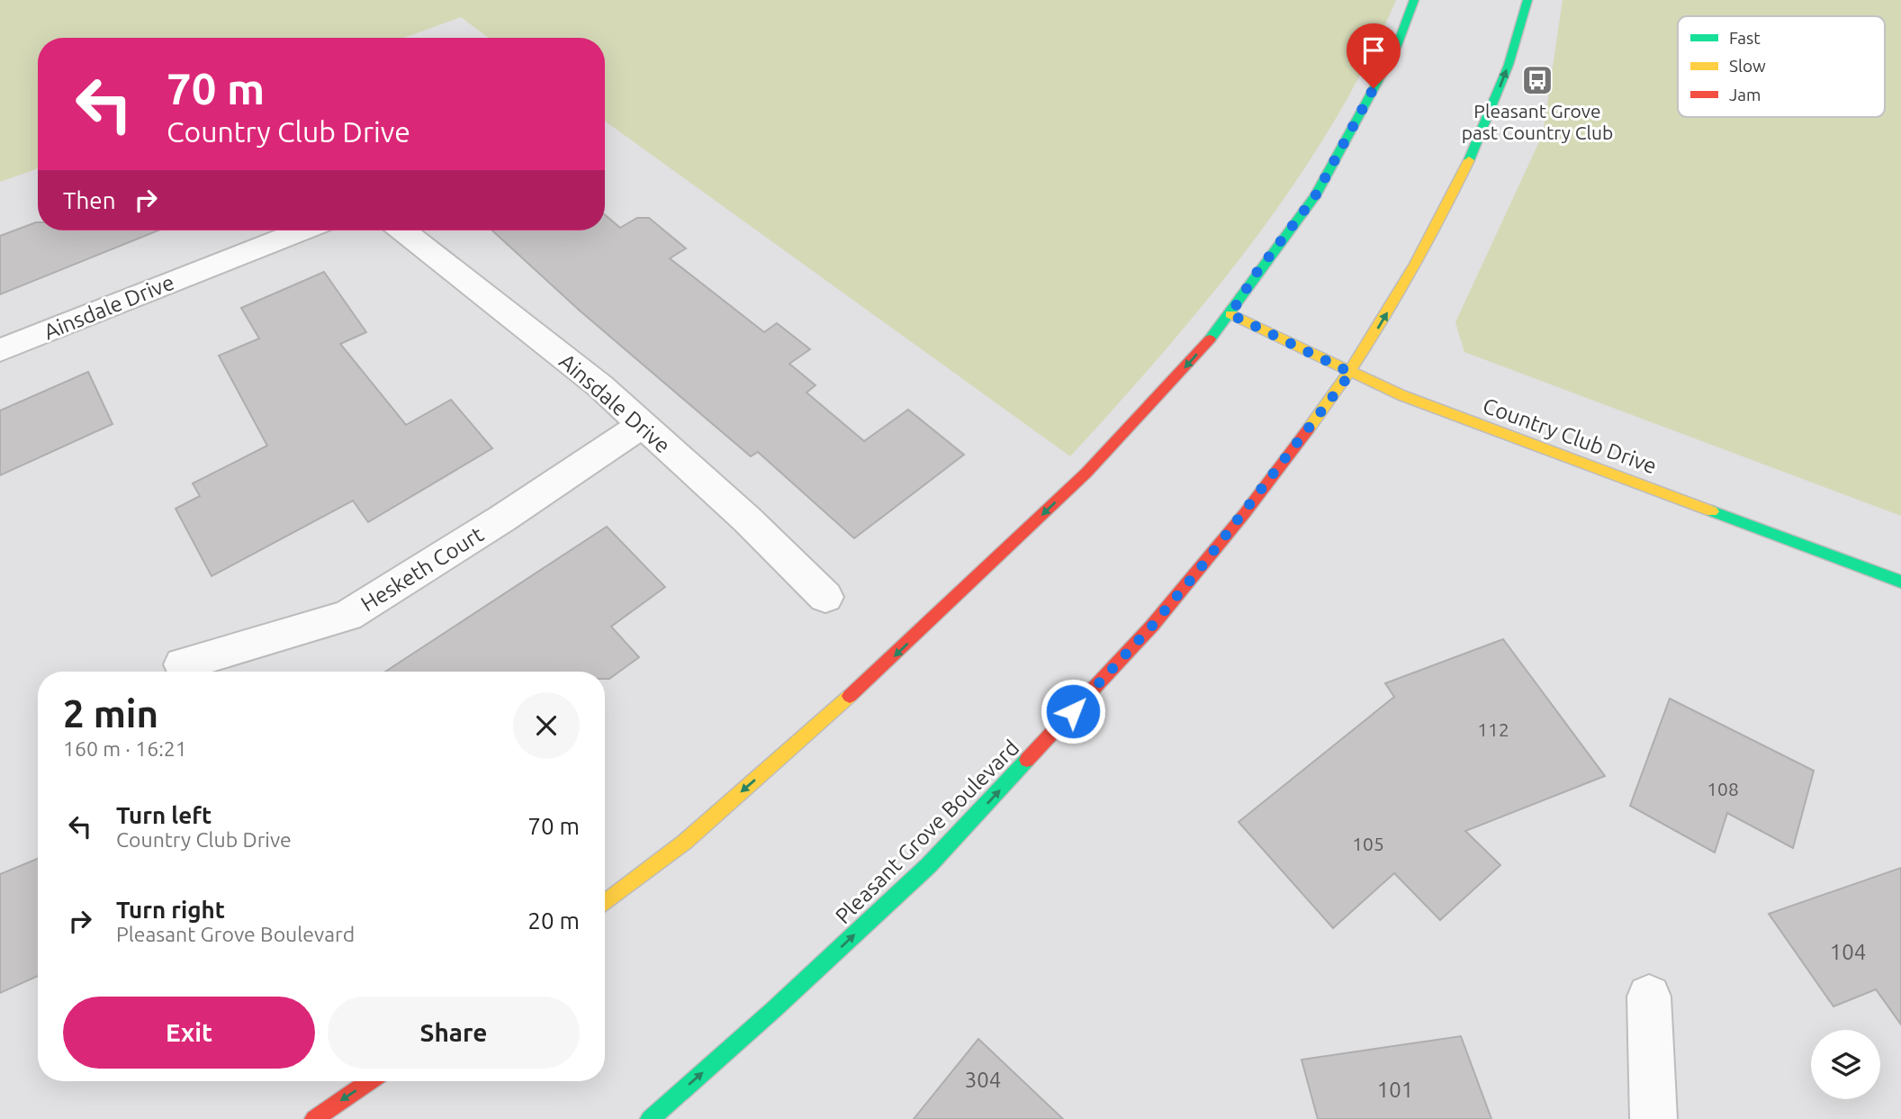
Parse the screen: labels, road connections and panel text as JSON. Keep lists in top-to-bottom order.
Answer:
{
  "streets": {
    "main road": ["Country Club Drive", "Pleasant Grove Boulevard"],
    "street": ["Ainsdale Drive", "Hesketh Court"]
  },
  "crossings": [
    ["Ainsdale Drive", "Hesketh Court"],
    ["Country Club Drive", "Pleasant Grove Boulevard"]
  ],
  "one_way": ["Pleasant Grove Boulevard"],
  "places": {
    "bus stop": ["Pleasant Grove past Country Club"]
  },
  "house_numbers": [
    "112",
    "108",
    "105",
    "104",
    "304",
    "101"
  ],
  "legend": ["Fast", "Slow", "Jam"],
  "page": {
    "turn": ["70 m", "Country Club Drive"],
    "then": "Then",
    "heading": ["2 min", "160 m · 16:21"],
    "list": [
      {
        "name": "Turn left",
        "note": "Country Club Drive",
        "value": "70 m"
      },
      {
        "name": "Turn right",
        "note": "Pleasant Grove Boulevard",
        "value": "20 m"
      }
    ],
    "buttons": ["Exit", "Share"]
  }
}
